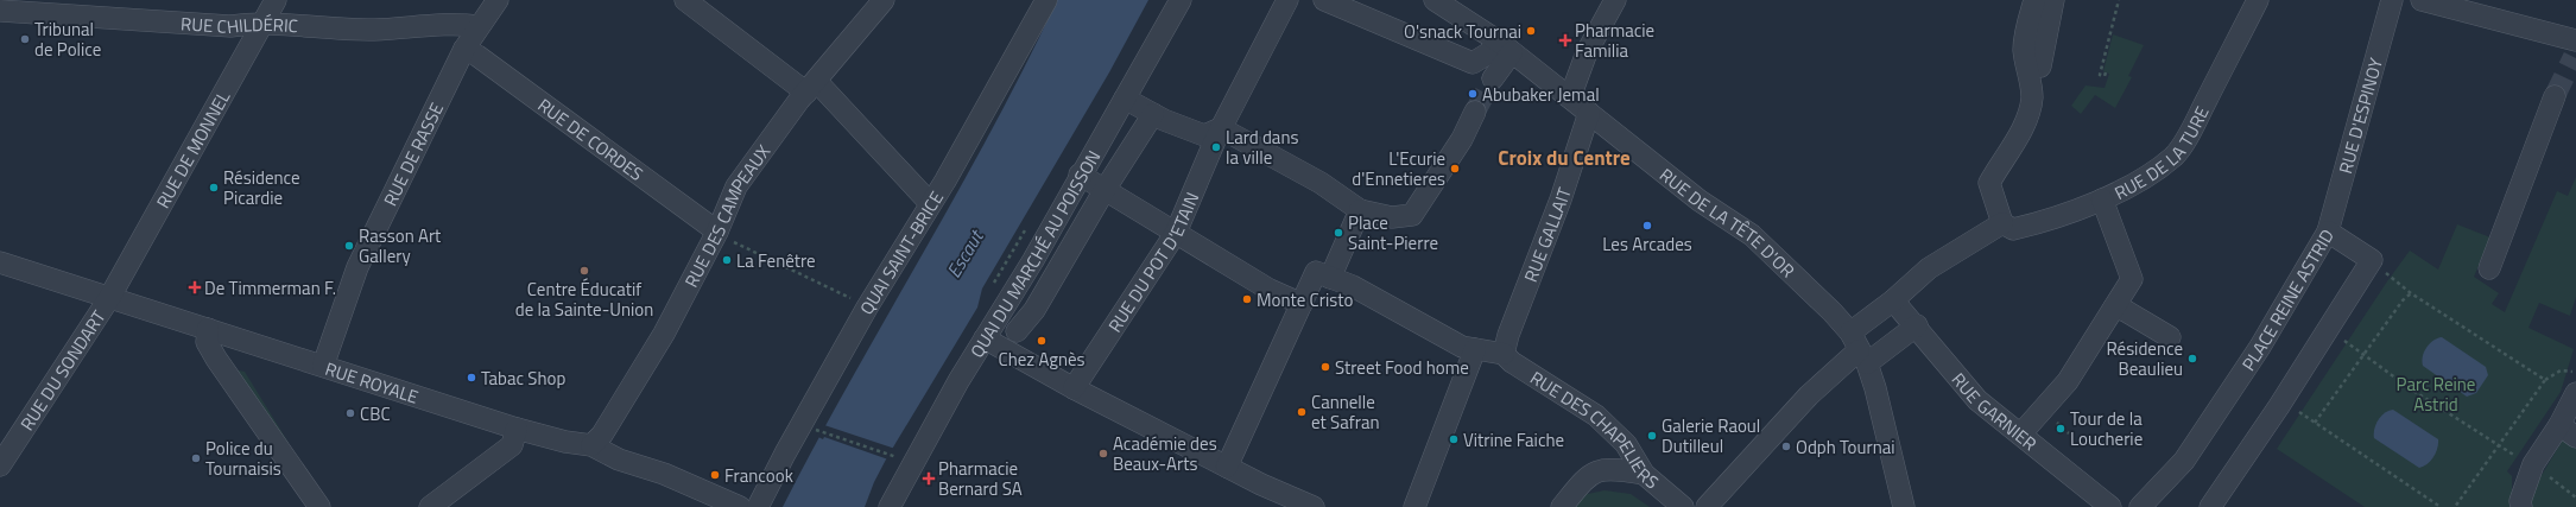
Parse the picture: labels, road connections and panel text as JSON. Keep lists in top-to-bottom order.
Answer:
{
  "streets": {
    "street": [
      "RUE CHILDÉRIC",
      "RUE D'ESPINOY",
      "RUE DE CORDES",
      "RUE DE LA TURE",
      "RUE DE MONNEL",
      "RUE DE RASSE",
      "RUE DES CAMPEAUX",
      "RUE DE LA TÊTE D'OR",
      "RUE GALLAIT",
      "QUAI SAINT-BRICE",
      "QUAI DU MARCHÉ AU POISSON",
      "RUE DU POT D'ETAIN",
      "PLACE REINE ASTRID",
      "RUE DU SONDART",
      "RUE ROYALE",
      "RUE GARNIER",
      "RUE DES CHAPELIERS"
    ]
  },
  "crossings": [
    ["RUE CHILDÉRIC", "RUE DE MONNEL"],
    ["RUE CHILDÉRIC", "RUE DE RASSE"],
    ["RUE D'ESPINOY", "PLACE REINE ASTRID"],
    ["RUE DE CORDES", "RUE DE RASSE"],
    ["RUE DE CORDES", "RUE DES CAMPEAUX"],
    ["RUE DE MONNEL", "RUE DU SONDART"],
    ["RUE DE MONNEL", "RUE ROYALE"],
    ["RUE DE RASSE", "RUE ROYALE"],
    ["RUE DES CAMPEAUX", "RUE ROYALE"],
    ["RUE DE LA TÊTE D'OR", "RUE GALLAIT"],
    ["RUE GALLAIT", "RUE DES CHAPELIERS"],
    ["RUE DU SONDART", "RUE ROYALE"]
  ],
  "districts": ["Croix du Centre"],
  "water": ["Escaut"],
  "parks": ["Parc Reine Astrid"],
  "places": {
    "other": [
      "O'snack Tournai",
      "Tribunal de Police",
      "Abubaker Jemal",
      "Lard dans la ville",
      "L'Ecurie d'Ennetieres",
      "Résidence Picardie",
      "Les Arcades",
      "Place Saint-Pierre",
      "Rasson Art Gallery",
      "La Fenêtre",
      "Centre Éducatif de la Sainte-Union",
      "Monte Cristo",
      "Chez Agnès",
      "Résidence Beaulieu",
      "Street Food home",
      "Tabac Shop",
      "Cannelle et Safran",
      "CBC",
      "Tour de la Loucherie",
      "Galerie Raoul Dutilleul",
      "Vitrine Faiche",
      "Odph Tournai",
      "Académie des Beaux-Arts",
      "Police du Tournaisis",
      "Francook"
    ],
    "health": ["Pharmacie Familia", "De Timmerman F.", "Pharmacie Bernard SA"]
  }
}
